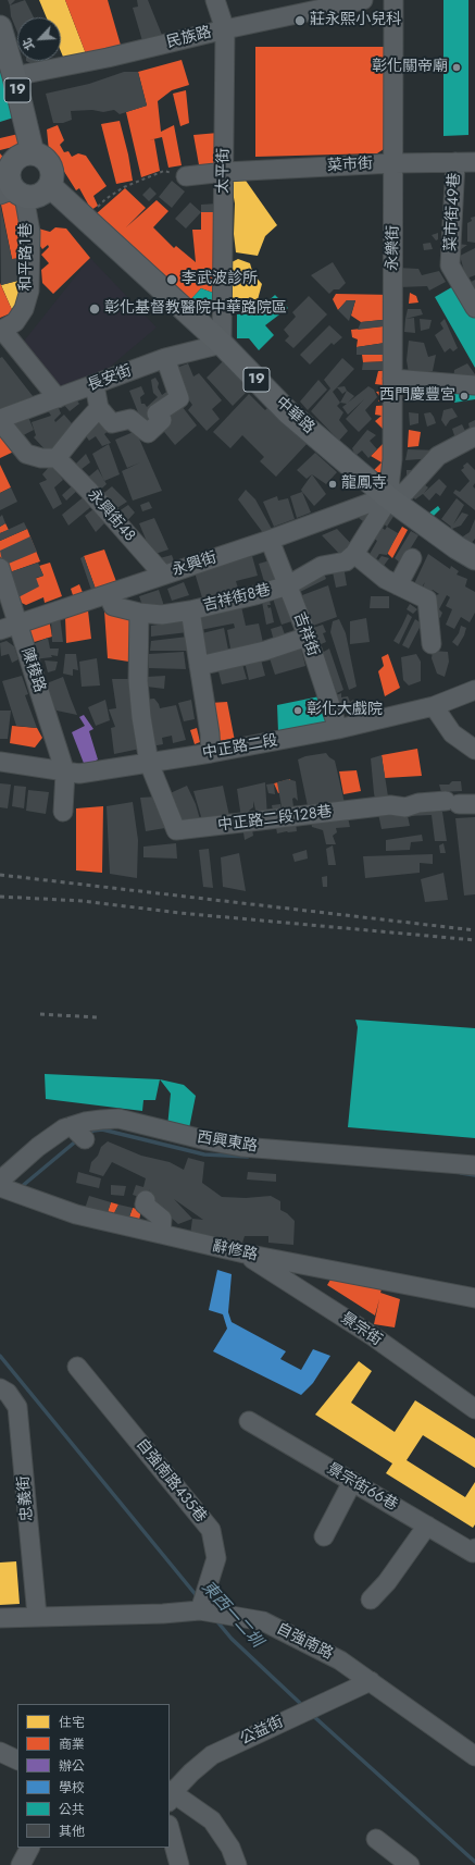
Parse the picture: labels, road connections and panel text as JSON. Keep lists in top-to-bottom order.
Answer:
{
  "streets": {
    "main road": ["19", "中華路"],
    "street": [
      "民族路",
      "菜市街",
      "太平街",
      "菜市街49巷",
      "永樂街",
      "和平路1巷",
      "長安街",
      "永興街48",
      "永興街",
      "吉祥街8巷",
      "吉祥街",
      "陳稜路",
      "中正路二段",
      "中正路二段128巷",
      "西興東路",
      "辭修路",
      "景宗街",
      "自強南路435巷",
      "景宗街66巷",
      "忠義街",
      "自強南路",
      "公益街"
    ]
  },
  "crossings": [
    ["民族路", "19"],
    ["民族路", "太平街"],
    ["19", "和平路1巷"],
    ["19", "中華路"],
    ["菜市街", "太平街"],
    ["菜市街", "菜市街49巷"],
    ["菜市街", "永樂街"],
    ["太平街", "長安街"],
    ["太平街", "中華路"],
    ["永樂街", "中華路"],
    ["永樂街", "永興街"],
    ["和平路1巷", "中華路"],
    ["長安街", "中華路"],
    ["中華路", "永興街"],
    ["永興街48", "永興街"],
    ["永興街", "吉祥街"],
    ["永興街", "陳稜路"],
    ["吉祥街8巷", "吉祥街"],
    ["吉祥街8巷", "中正路二段"],
    ["吉祥街", "中正路二段"],
    ["陳稜路", "中正路二段"],
    ["中正路二段", "中正路二段128巷"],
    ["西興東路", "辭修路"],
    ["辭修路", "景宗街"],
    ["自強南路435巷", "自強南路"],
    ["忠義街", "自強南路"],
    ["自強南路", "公益街"]
  ],
  "water": ["東西一二圳"],
  "places": [
    "莊永熙小兒科",
    "彰化關帝廟",
    "李武波診所",
    "彰化基督教醫院中華路院區",
    "西門慶豐宮",
    "龍鳳寺",
    "彰化大戲院"
  ],
  "legend": [
    "住宅",
    "商業",
    "辦公",
    "學校",
    "公共",
    "其他"
  ],
  "north": "bottom left"
}
